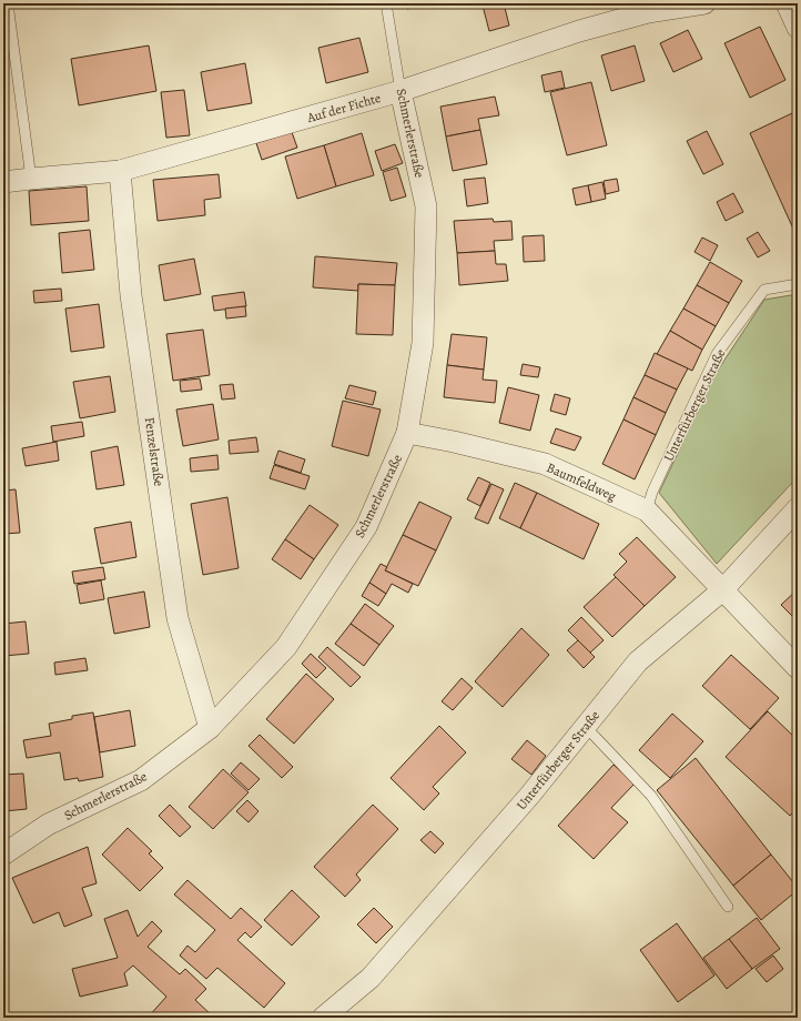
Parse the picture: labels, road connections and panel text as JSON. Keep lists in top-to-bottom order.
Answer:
{
  "streets": {
    "street": [
      "Auf der Fichte",
      "Schmerlerstraße",
      "Unterfürberger Straße",
      "Fenzelstraße",
      "Baumfeldweg"
    ]
  },
  "crossings": [
    ["Auf der Fichte", "Schmerlerstraße"],
    ["Auf der Fichte", "Fenzelstraße"],
    ["Schmerlerstraße", "Fenzelstraße"],
    ["Schmerlerstraße", "Baumfeldweg"],
    ["Unterfürberger Straße", "Baumfeldweg"]
  ]
}
